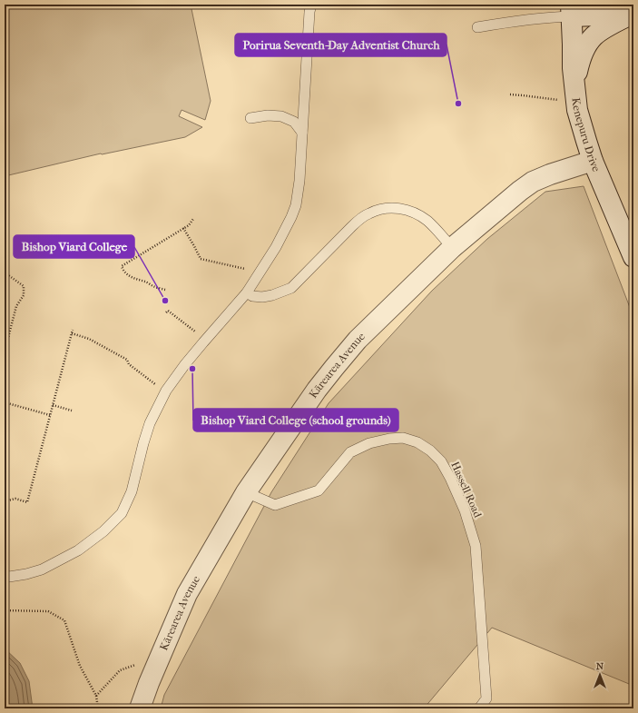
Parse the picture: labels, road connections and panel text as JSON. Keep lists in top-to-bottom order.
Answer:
{
  "streets": {
    "street": ["Kenepuru Drive", "Kārearea Avenue"],
    "lane": ["Hassell Road"]
  },
  "crossings": [
    ["Kenepuru Drive", "Kārearea Avenue"],
    ["Kārearea Avenue", "Hassell Road"]
  ],
  "places": ["Porirua Seventh-Day Adventist Church", "Bishop Viard College", "Bishop Viard College (school grounds)"],
  "north": "top"
}
